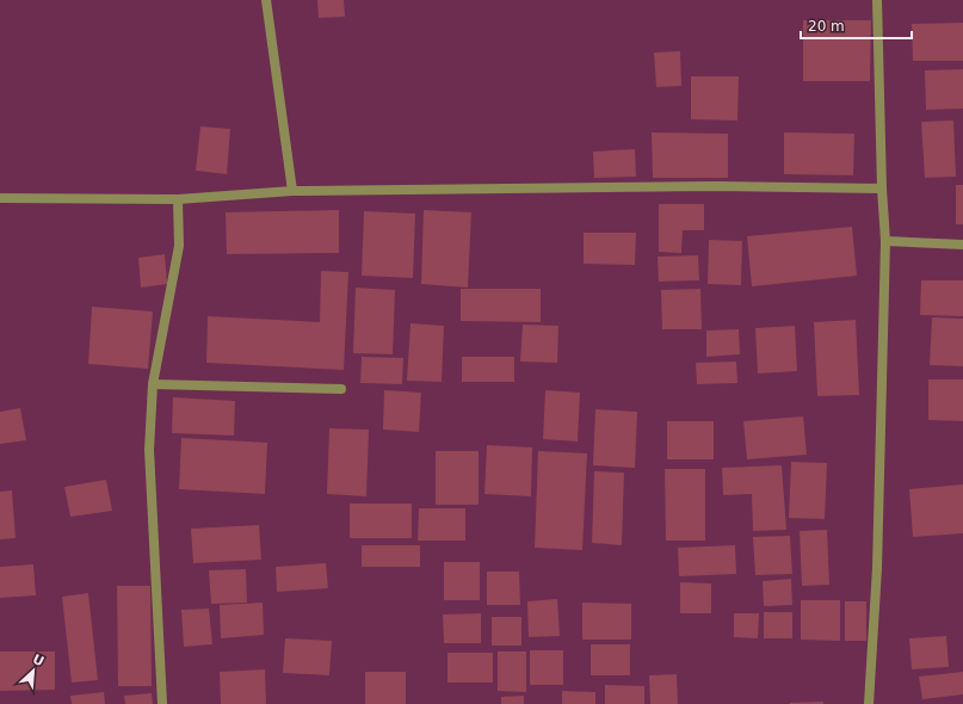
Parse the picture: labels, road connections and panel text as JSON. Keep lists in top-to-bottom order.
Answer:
{
  "scale_bar": "20 m",
  "north": "top right"
}
